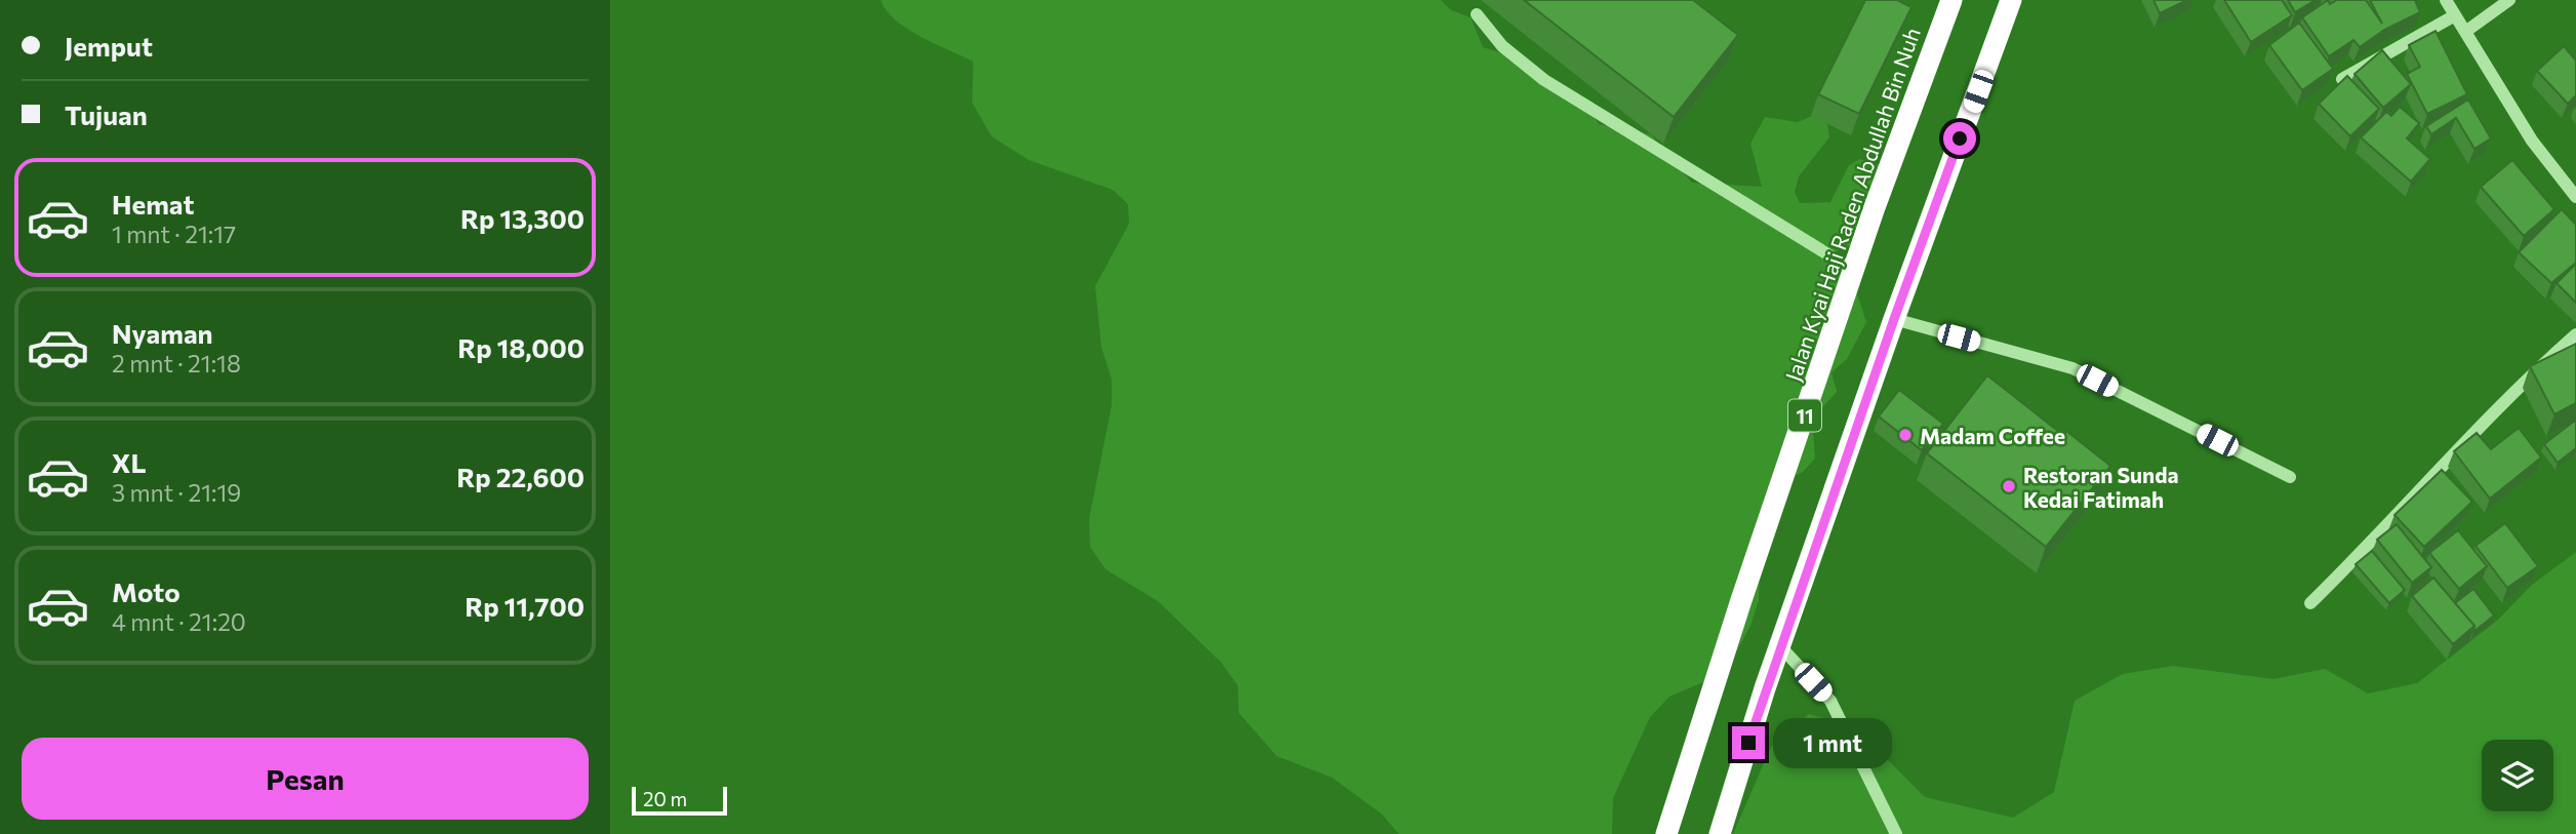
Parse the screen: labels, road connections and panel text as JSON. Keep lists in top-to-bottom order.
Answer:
{
  "streets": {
    "highway": ["Jalan Kyai Haji Raden Abdullah Bin Nuh", "11"]
  },
  "places": ["Madam Coffee", "Restoran Sunda Kedai Fatimah"],
  "scale_bar": "20 m",
  "page": {
    "banner": ["Jemput", "Tujuan"],
    "list": [
      {
        "name": "Hemat",
        "note": "1 mnt · 21:17",
        "value": "Rp 13,300"
      },
      {
        "name": "Nyaman",
        "note": "2 mnt · 21:18",
        "value": "Rp 18,000"
      },
      {
        "name": "XL",
        "note": "3 mnt · 21:19",
        "value": "Rp 22,600"
      },
      {
        "name": "Moto",
        "note": "4 mnt · 21:20",
        "value": "Rp 11,700"
      }
    ],
    "bubble": "1 mnt",
    "buttons": "Pesan",
    "scale": "20 m"
  }
}
